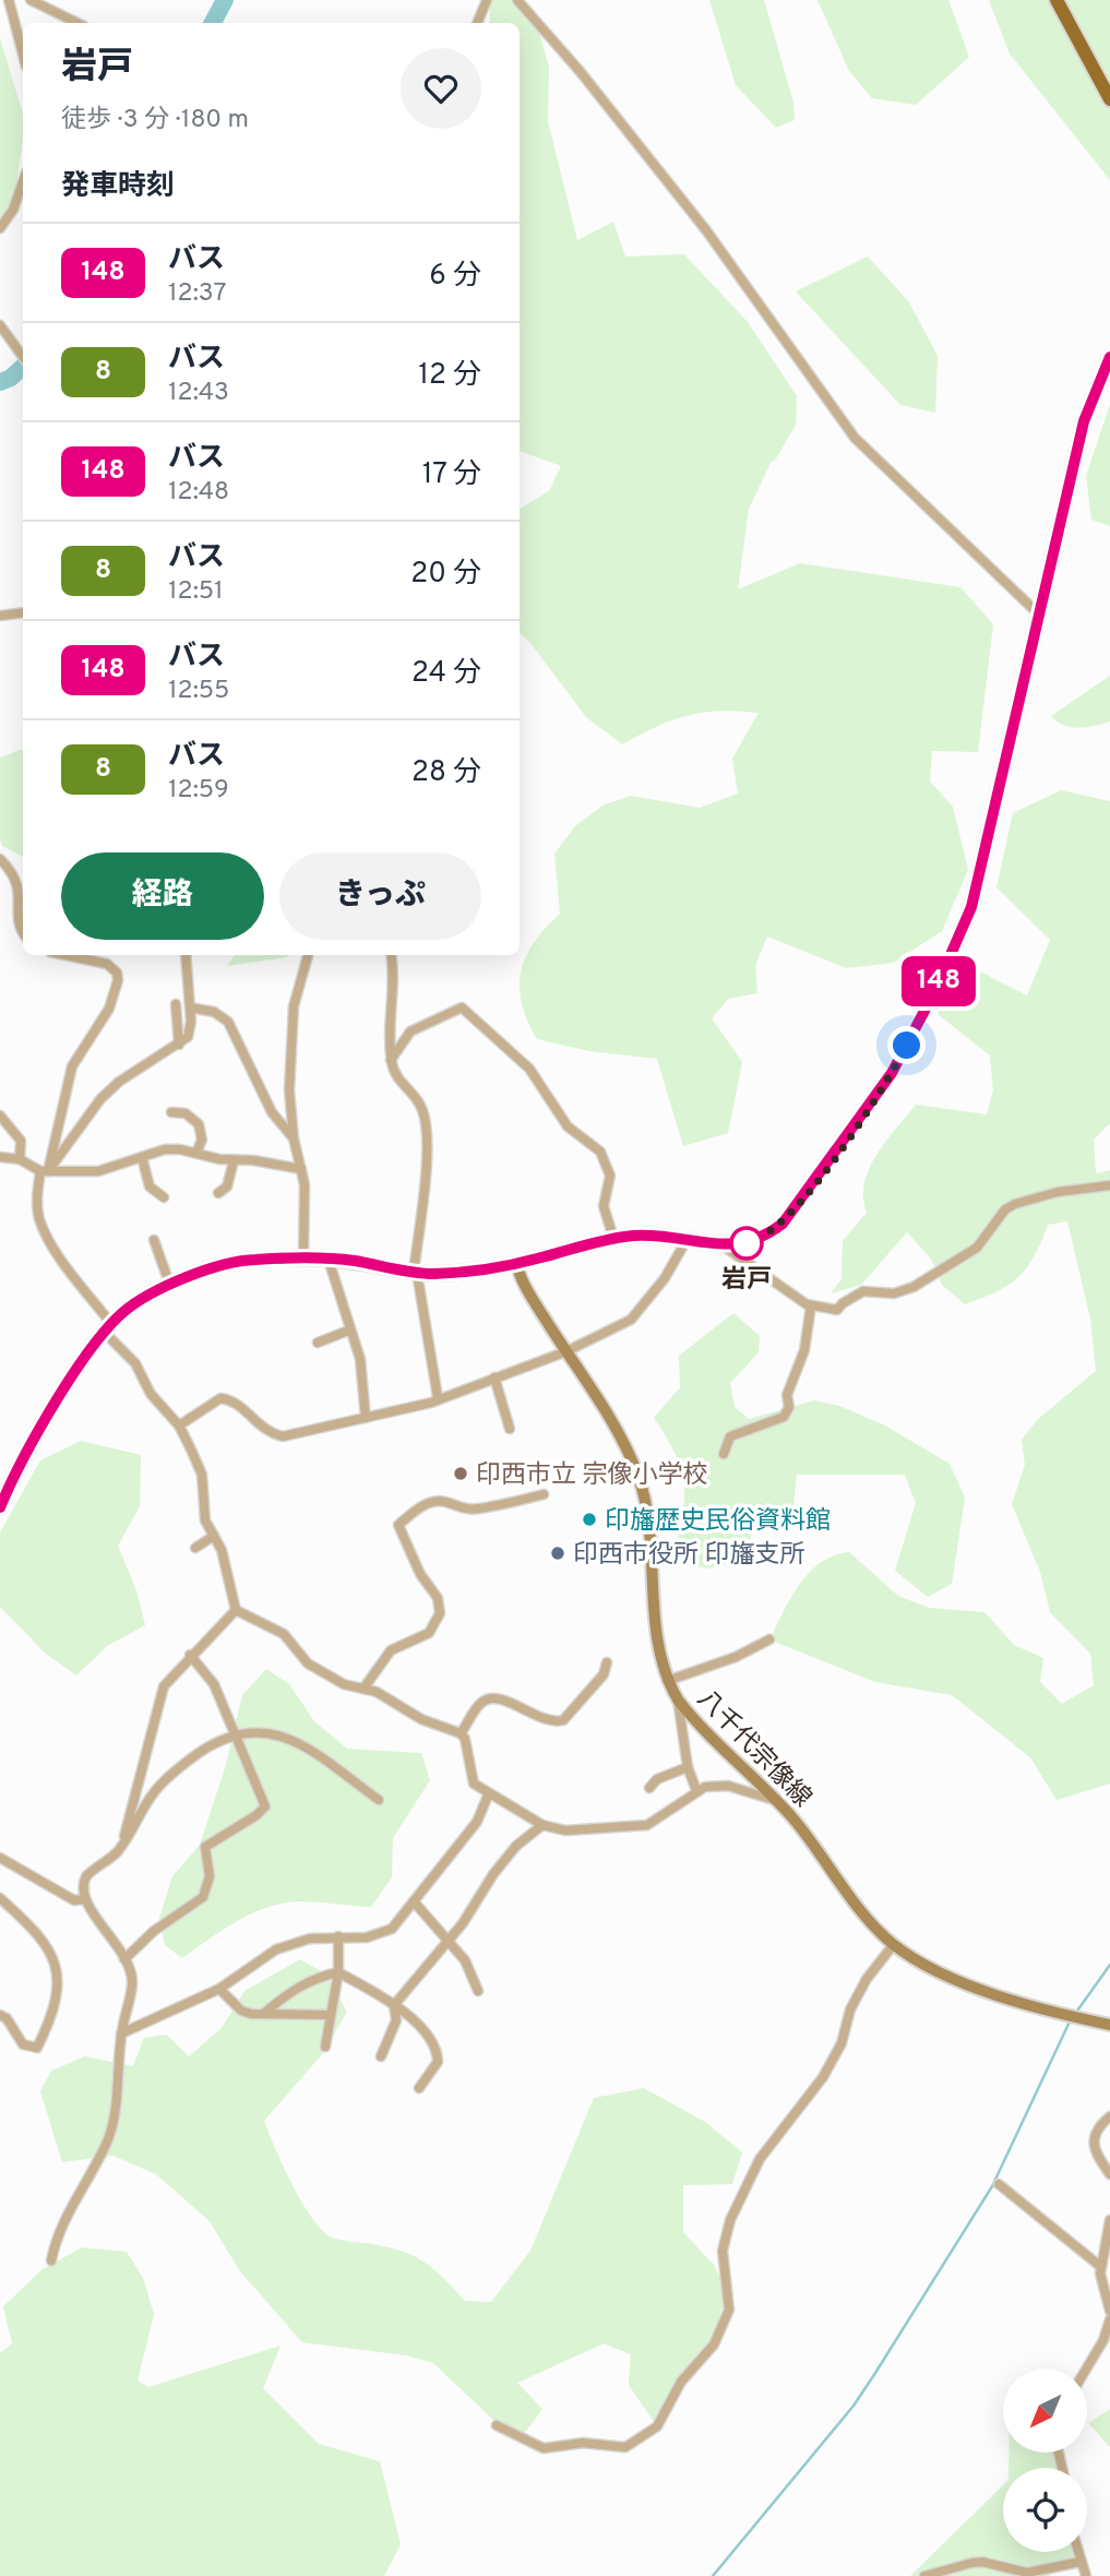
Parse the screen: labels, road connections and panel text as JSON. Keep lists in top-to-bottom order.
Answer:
{
  "streets": {
    "main road": ["八千代宗像線"]
  },
  "places": [
    "岩戸",
    "印西市立 宗像小学校",
    "印旛歴史民俗資料館",
    "印西市役所 印旛支所"
  ],
  "lines": ["bus line 148"],
  "north": "bottom left",
  "page": {
    "on_map": "148",
    "heading": [
      ["岩戸", "徒歩 · 3 分 · 180 m"],
      "発車時刻"
    ],
    "list": [
      {
        "mark": "148",
        "name": "バス",
        "note": "12:37",
        "value": "6 分"
      },
      {
        "mark": "8",
        "name": "バス",
        "note": "12:43",
        "value": "12 分"
      },
      {
        "mark": "148",
        "name": "バス",
        "note": "12:48",
        "value": "17 分"
      },
      {
        "mark": "8",
        "name": "バス",
        "note": "12:51",
        "value": "20 分"
      },
      {
        "mark": "148",
        "name": "バス",
        "note": "12:55",
        "value": "24 分"
      },
      {
        "mark": "8",
        "name": "バス",
        "note": "12:59",
        "value": "28 分"
      }
    ],
    "buttons": ["経路", "きっぷ"]
  }
}
